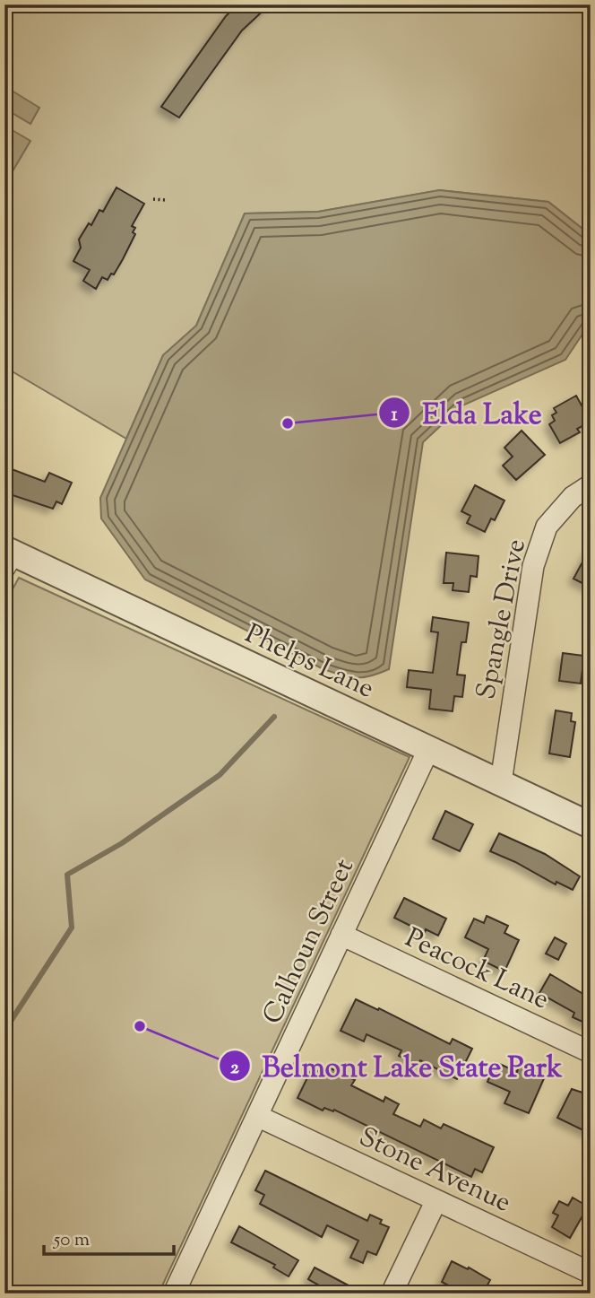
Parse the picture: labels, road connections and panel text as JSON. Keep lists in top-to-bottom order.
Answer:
{
  "streets": {
    "street": [
      "Spangle Drive",
      "Phelps Lane",
      "Calhoun Street",
      "Peacock Lane",
      "Stone Avenue"
    ]
  },
  "crossings": [
    ["Spangle Drive", "Phelps Lane"],
    ["Phelps Lane", "Calhoun Street"],
    ["Calhoun Street", "Peacock Lane"],
    ["Calhoun Street", "Stone Avenue"]
  ],
  "places": ["Elda Lake", "Belmont Lake State Park"],
  "scale_bar": "50 m"
}
